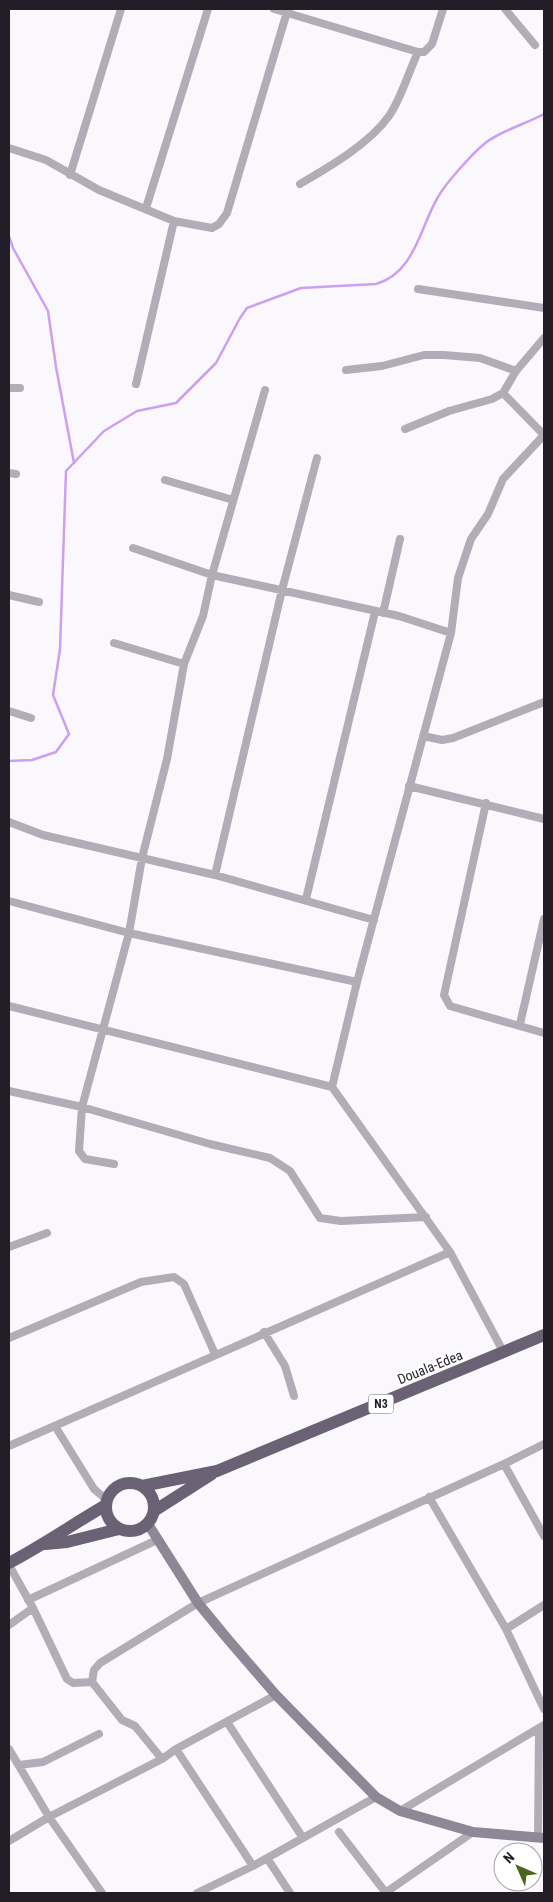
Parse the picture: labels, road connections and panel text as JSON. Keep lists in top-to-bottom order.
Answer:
{
  "streets": {
    "highway": ["Douala-Edea", "N3"]
  },
  "crossings": [
    ["Douala-Edea", "N3"]
  ],
  "north": "top left"
}
